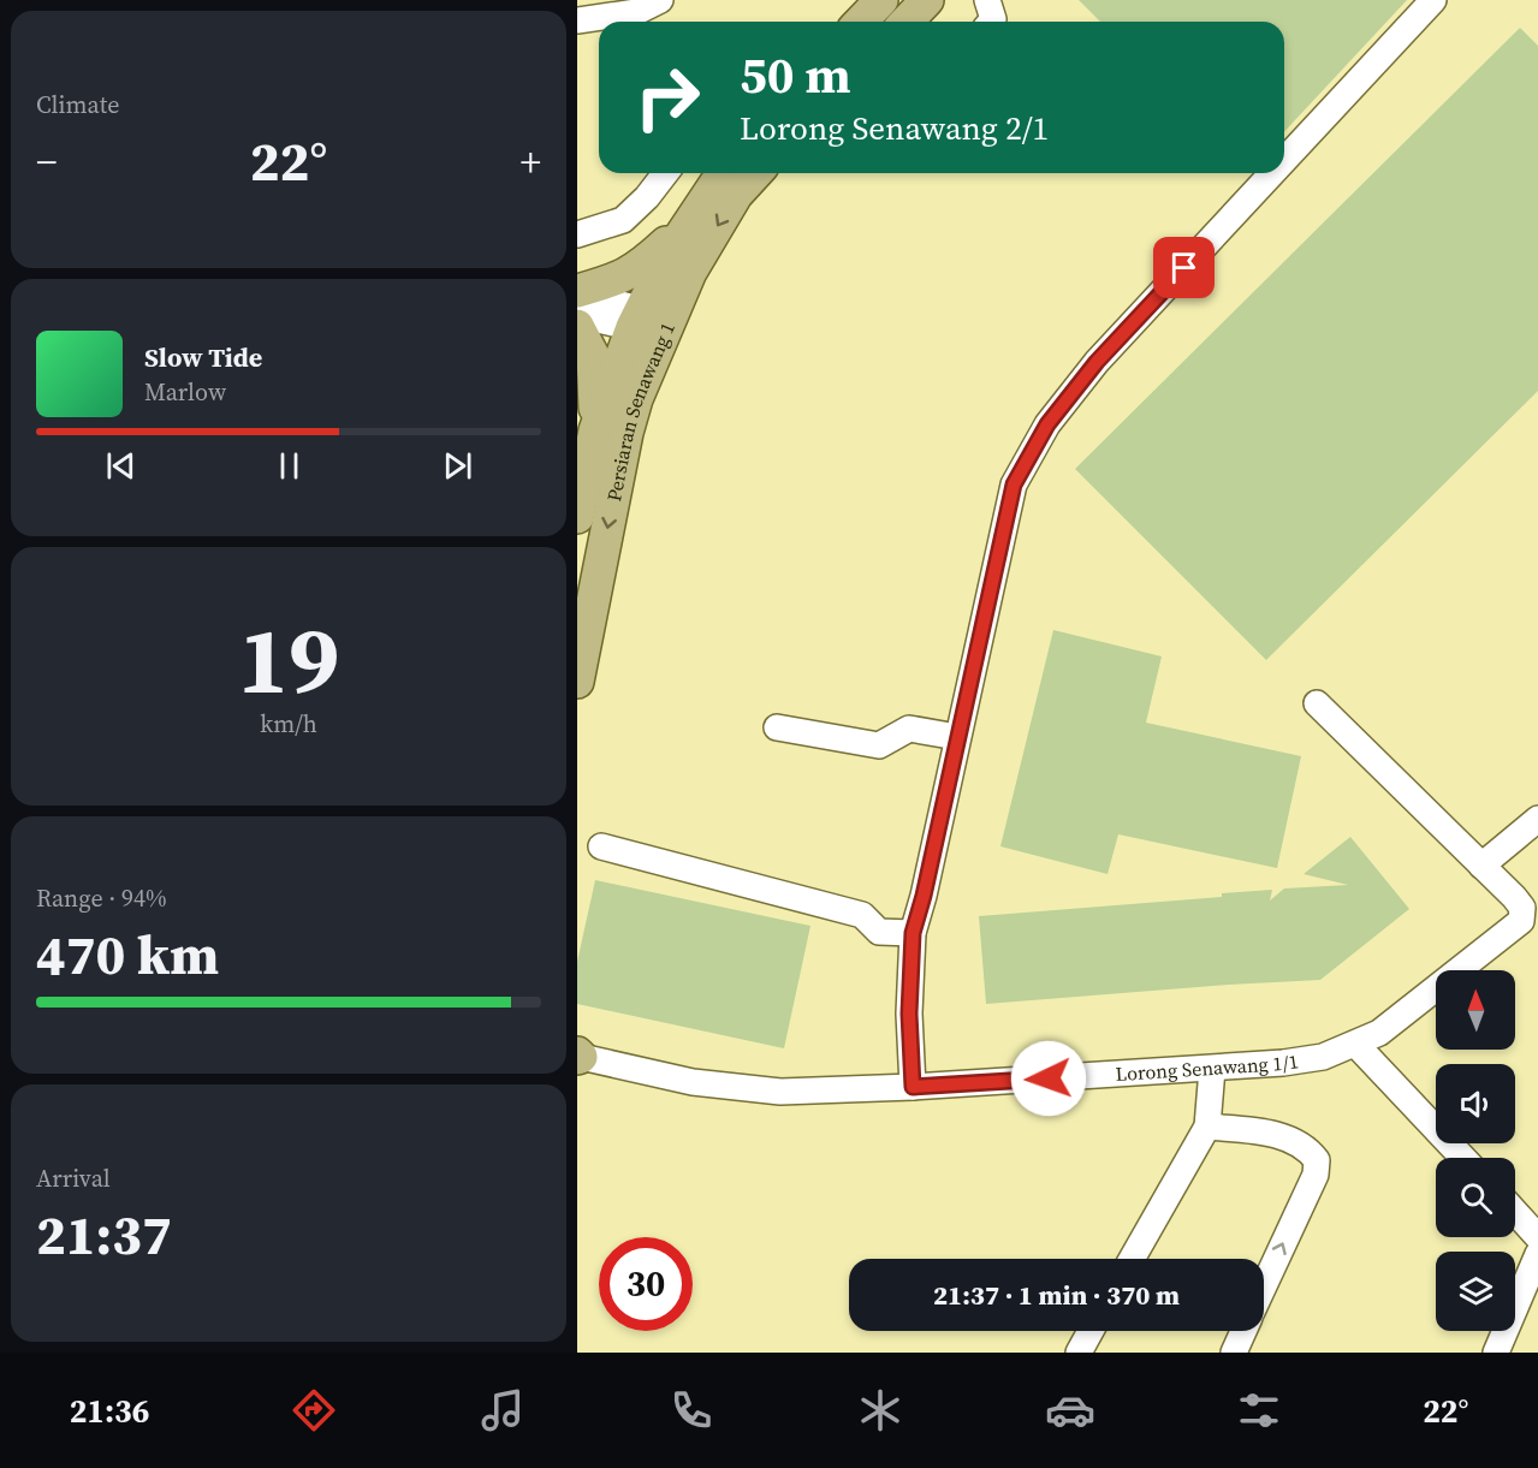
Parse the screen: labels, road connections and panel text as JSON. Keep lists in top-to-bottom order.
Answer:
{
  "streets": {
    "main road": ["Persiaran Senawang 1"],
    "street": ["Lorong Senawang 1/1"]
  },
  "north": "top",
  "page": {
    "tile": [
      "Climate",
      ["19", "km/h"],
      ["Range · 94%", "470 km"],
      ["Arrival", "21:37"]
    ],
    "turn": ["50 m", "Lorong Senawang 2/1"],
    "heat": ["−", "22°", "+"],
    "song": ["Slow Tide", "Marlow"],
    "limit": "30",
    "trip": "21:37 · 1 min · 370 m",
    "tabs": ["21:36", "22°"]
  }
}
